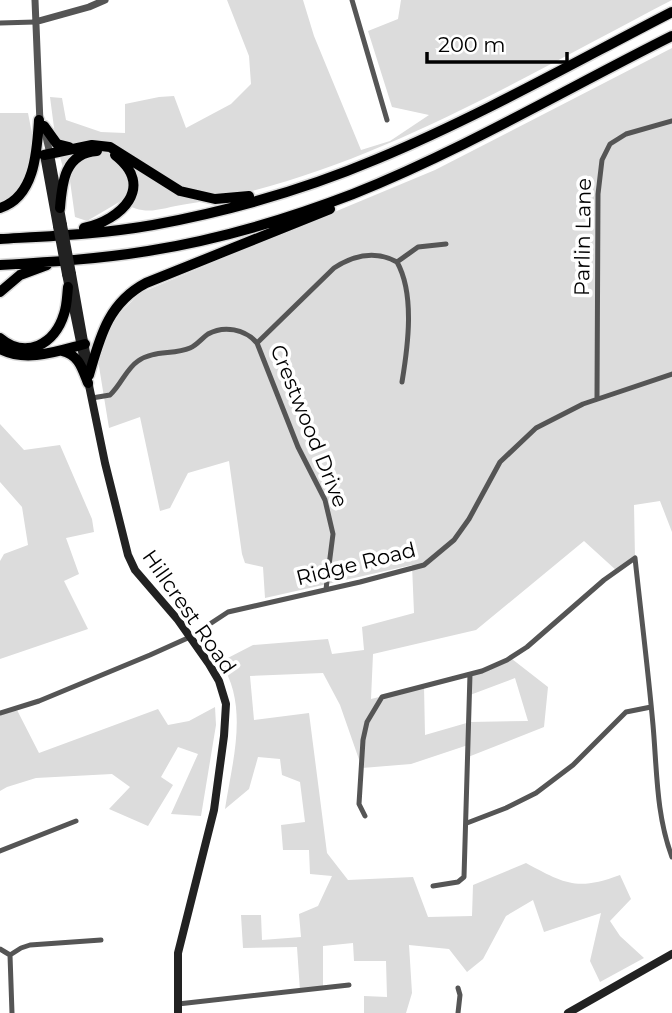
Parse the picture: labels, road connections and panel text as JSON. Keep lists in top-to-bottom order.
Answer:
{
  "streets": {
    "main road": ["Hillcrest Road"],
    "street": ["Parlin Lane", "Crestwood Drive", "Ridge Road"]
  },
  "crossings": [
    ["Parlin Lane", "Ridge Road"],
    ["Crestwood Drive", "Ridge Road"],
    ["Crestwood Drive", "Hillcrest Road"],
    ["Ridge Road", "Hillcrest Road"]
  ],
  "scale_bar": "200 m"
}
